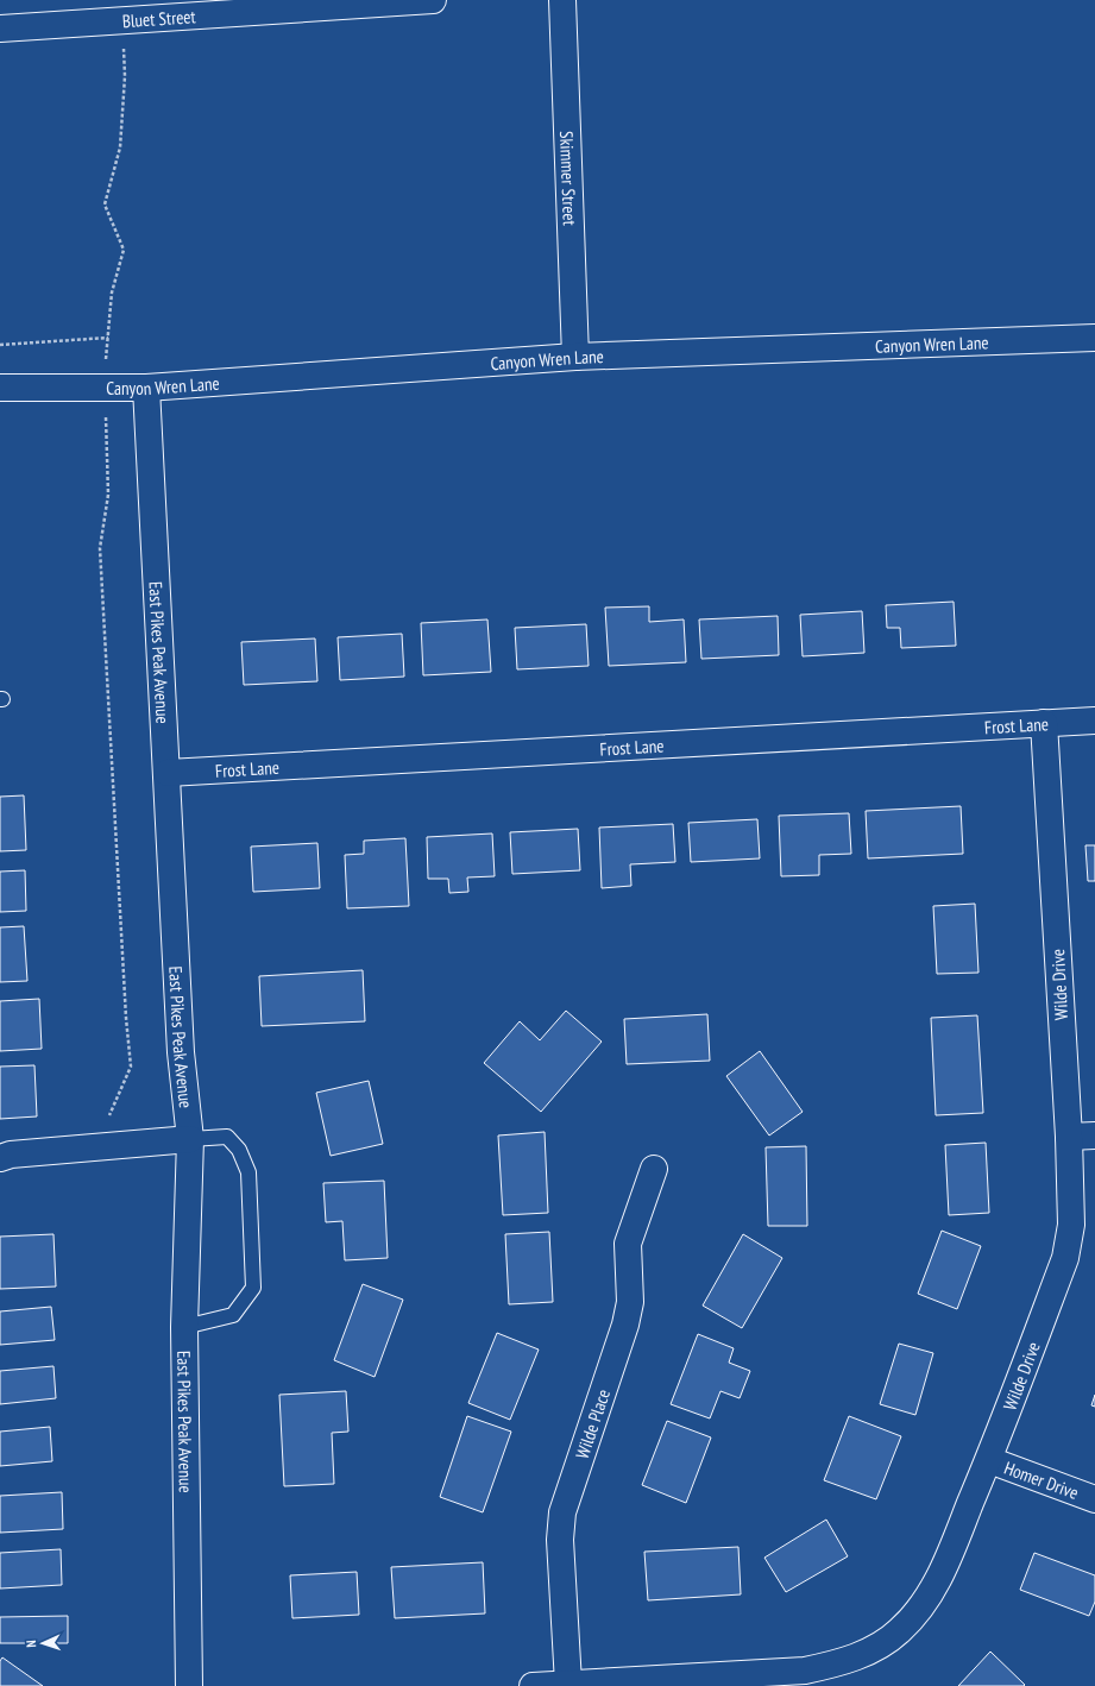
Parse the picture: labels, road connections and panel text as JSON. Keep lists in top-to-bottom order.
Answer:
{
  "streets": {
    "street": [
      "Bluet Street",
      "Skimmer Street",
      "Canyon Wren Lane",
      "East Pikes Peak Avenue",
      "Frost Lane",
      "Wilde Drive",
      "Wilde Place",
      "Homer Drive"
    ]
  },
  "crossings": [
    ["Skimmer Street", "Canyon Wren Lane"],
    ["Canyon Wren Lane", "East Pikes Peak Avenue"],
    ["East Pikes Peak Avenue", "Frost Lane"],
    ["Frost Lane", "Wilde Drive"],
    ["Wilde Drive", "Wilde Place"],
    ["Wilde Drive", "Homer Drive"]
  ],
  "north": "left"
}
